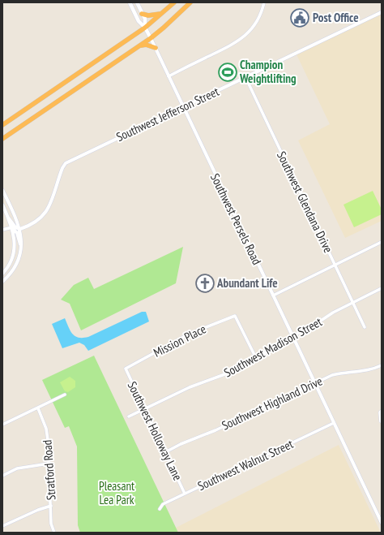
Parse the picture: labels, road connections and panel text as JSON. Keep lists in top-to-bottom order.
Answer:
{
  "streets": {
    "street": [
      "Southwest Jefferson Street",
      "Southwest Glendana Drive",
      "Southwest Persels Road",
      "Mission Place",
      "Southwest Madison Street",
      "Southwest Highland Drive",
      "Southwest Holloway Lane",
      "Southwest Walnut Street",
      "Stratford Road"
    ]
  },
  "crossings": [
    ["Southwest Jefferson Street", "Southwest Glendana Drive"],
    ["Southwest Jefferson Street", "Southwest Persels Road"],
    ["Southwest Glendana Drive", "Southwest Madison Street"],
    ["Southwest Persels Road", "Southwest Madison Street"],
    ["Southwest Persels Road", "Southwest Highland Drive"],
    ["Southwest Persels Road", "Southwest Walnut Street"],
    ["Mission Place", "Southwest Madison Street"],
    ["Mission Place", "Southwest Holloway Lane"],
    ["Southwest Madison Street", "Southwest Holloway Lane"],
    ["Southwest Highland Drive", "Southwest Holloway Lane"],
    ["Southwest Holloway Lane", "Southwest Walnut Street"]
  ],
  "parks": ["Pleasant Lea Park"],
  "places": {
    "public building": ["Post Office"],
    "sports": ["Champion Weightlifting"],
    "church": ["Abundant Life"]
  }
}
